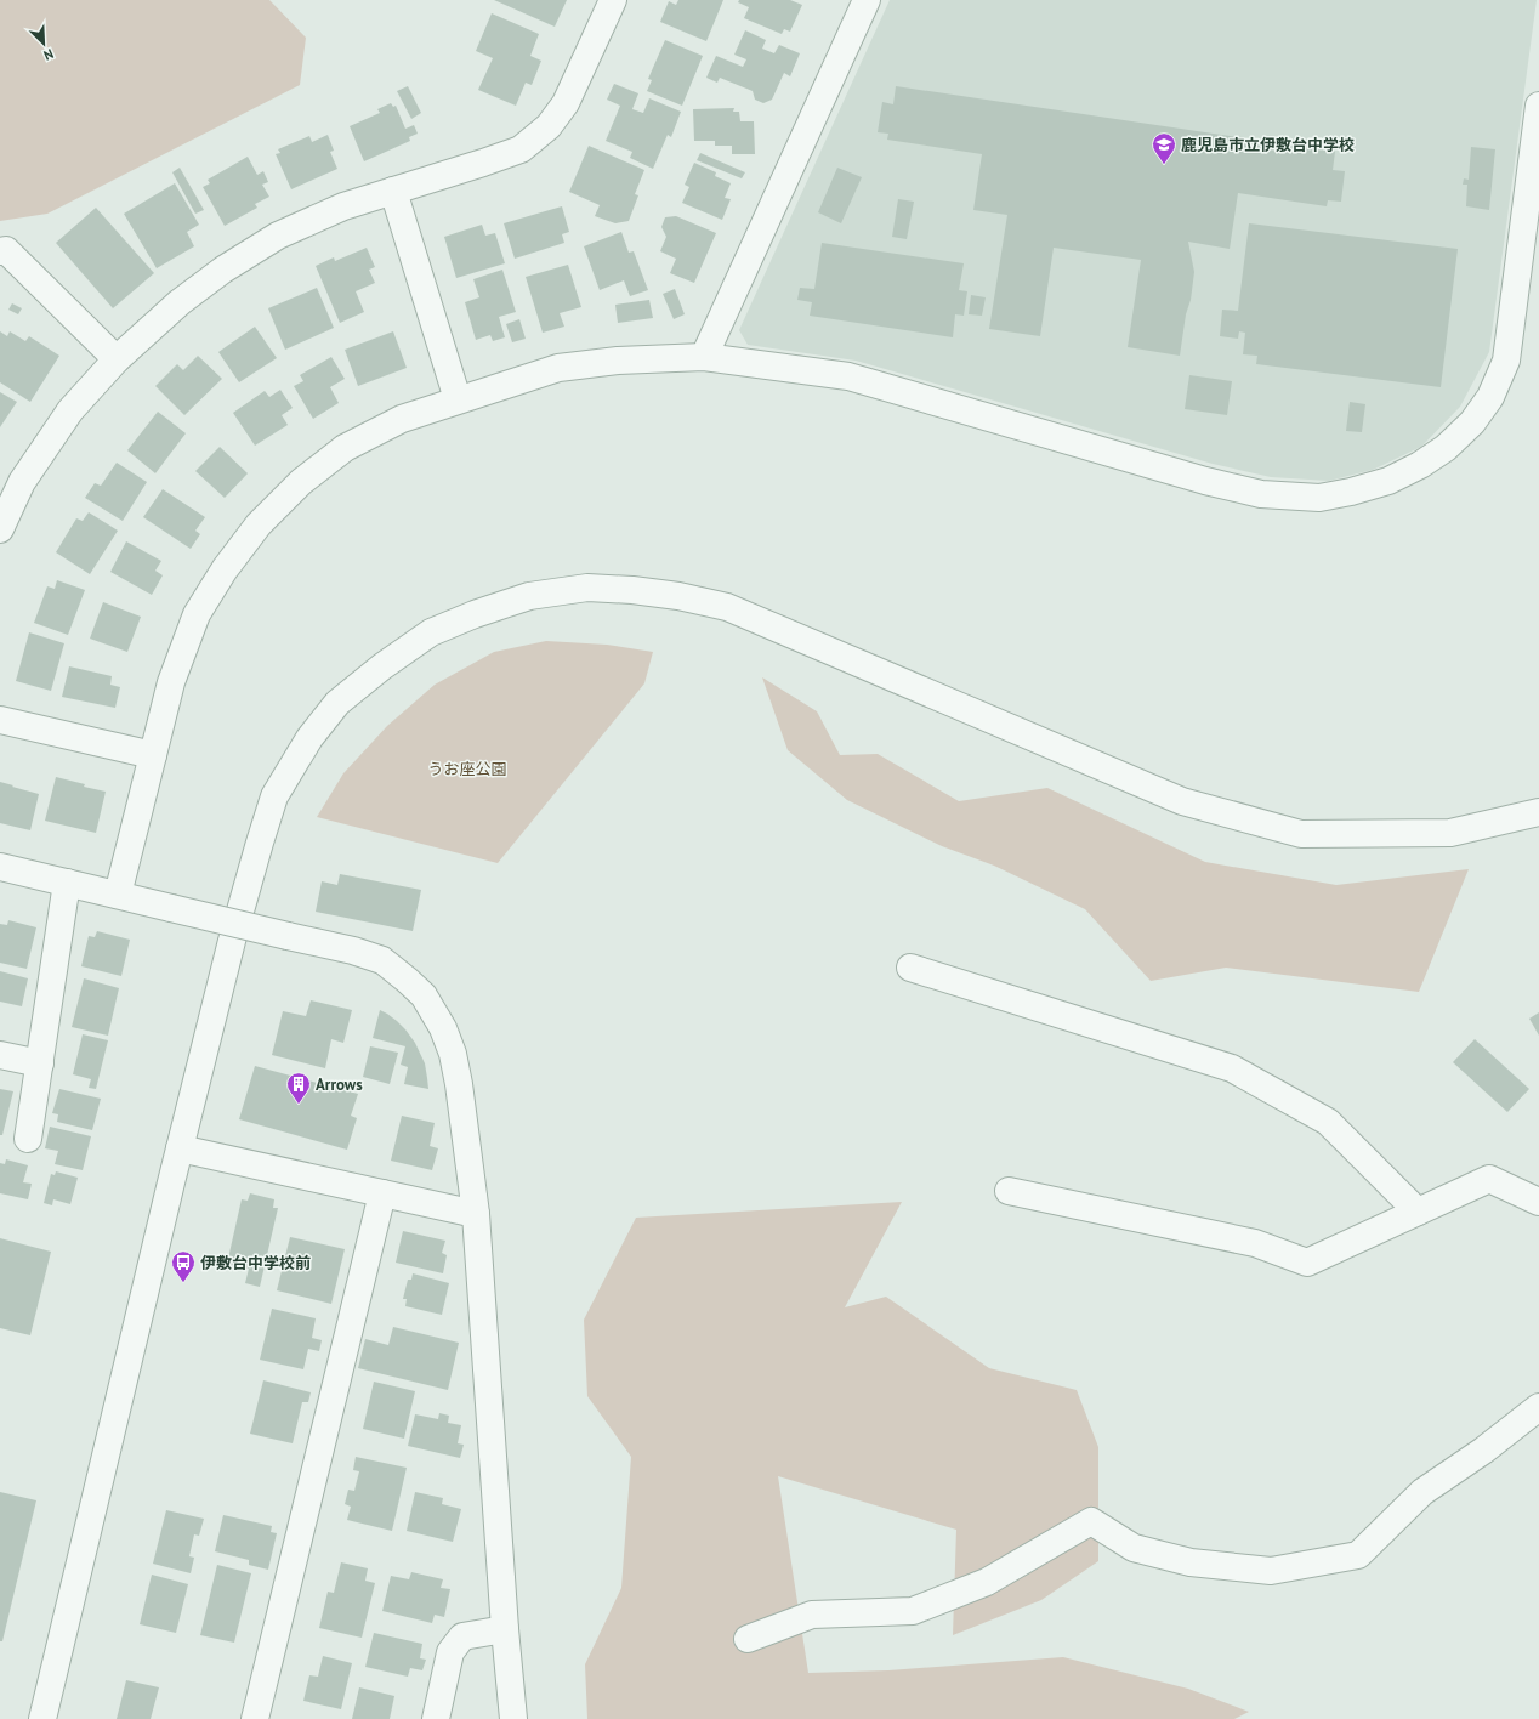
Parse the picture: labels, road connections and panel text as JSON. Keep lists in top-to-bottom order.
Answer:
{
  "parks": ["うお座公園"],
  "places": {
    "school or university": ["鹿児島市立伊敷台中学校"],
    "building": ["Arrows"],
    "bus stop": ["伊敷台中学校前"]
  },
  "north": "bottom right"
}
